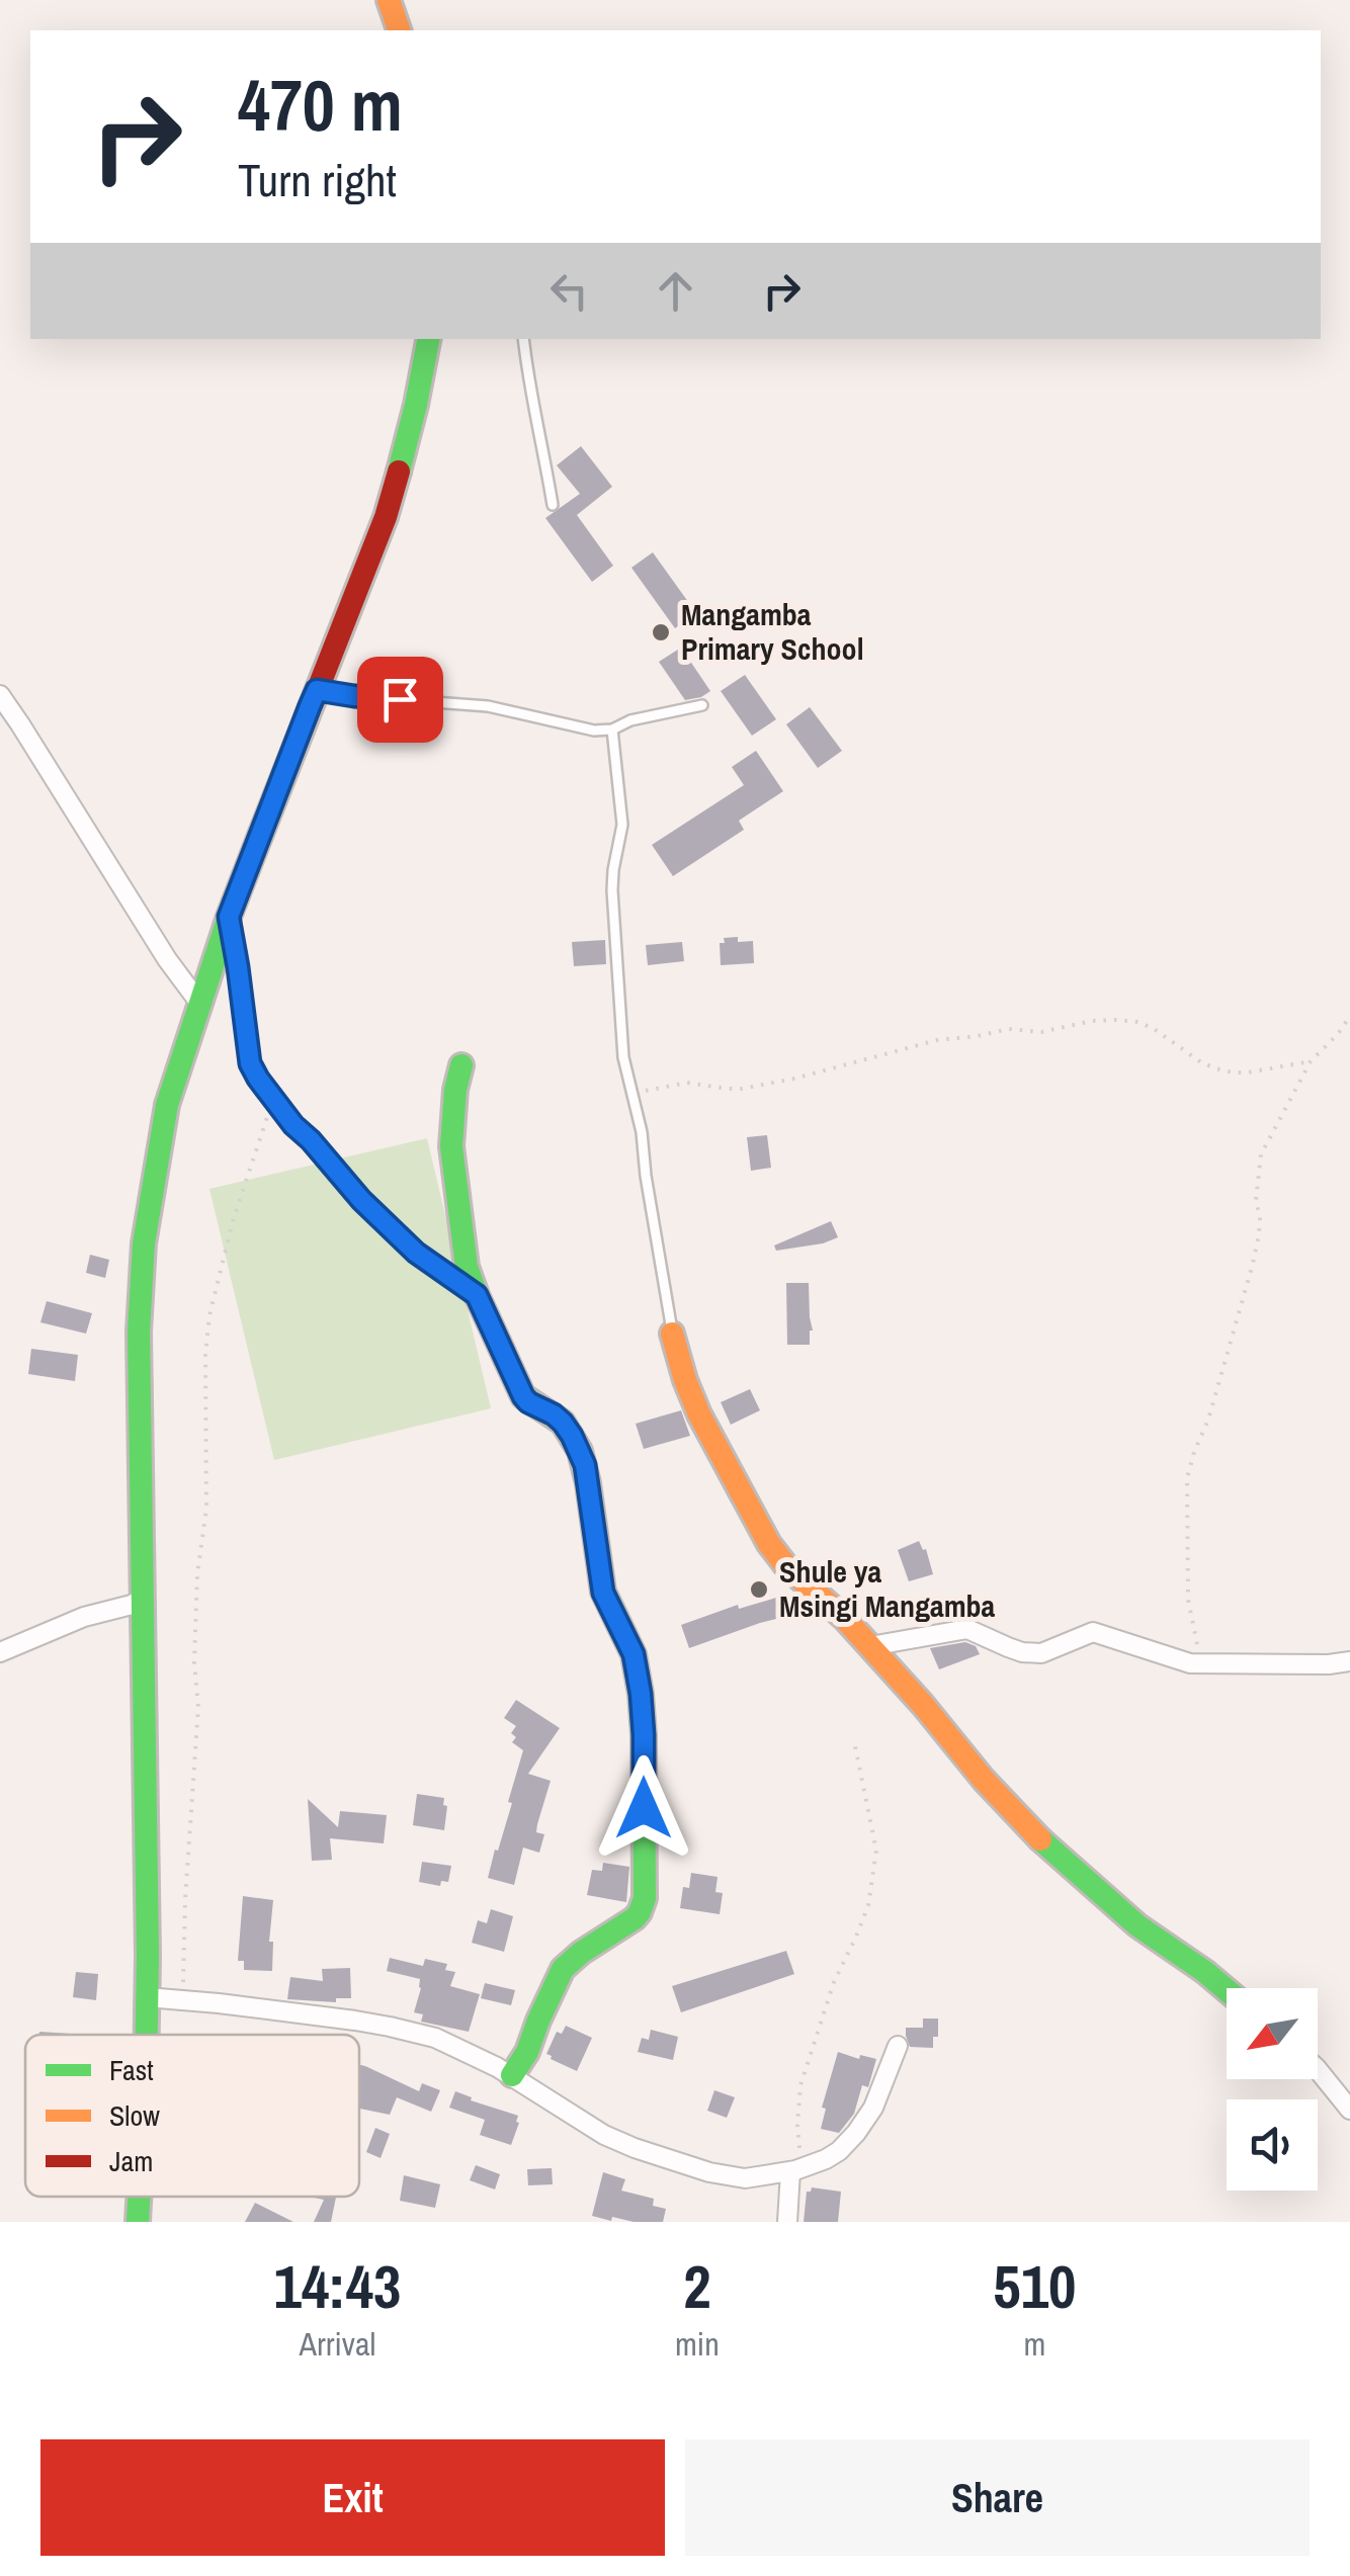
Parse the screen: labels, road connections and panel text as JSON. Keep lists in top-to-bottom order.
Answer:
{
  "places": ["Mangamba Primary School", "Shule ya Msingi Mangamba"],
  "legend": ["Fast", "Slow", "Jam"],
  "north": "bottom left",
  "page": {
    "turn": ["470 m", "Turn right"],
    "eta": [
      "14:43",
      "Arrival",
      "2",
      "min",
      "510",
      "m"
    ],
    "buttons": ["Exit", "Share"]
  }
}
